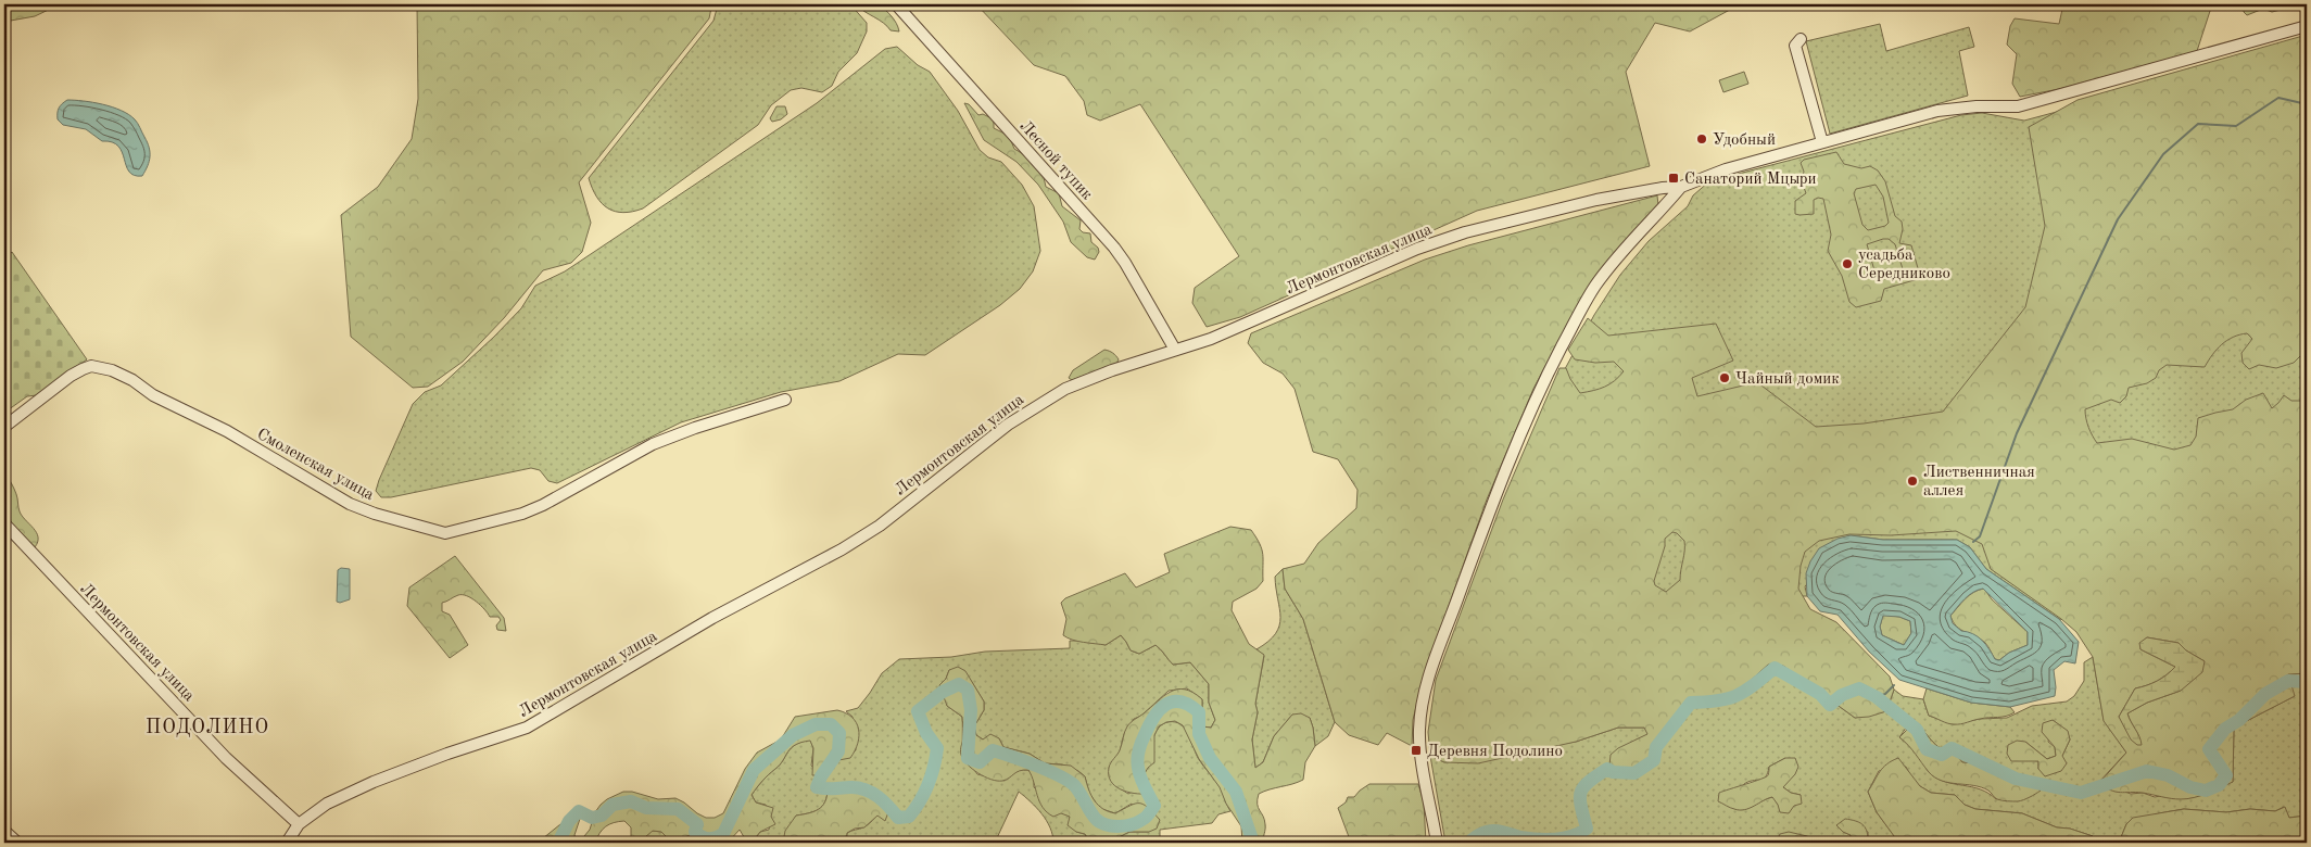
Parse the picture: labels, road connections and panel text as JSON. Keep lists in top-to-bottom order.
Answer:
{
  "streets": {
    "street": ["Лесной тупик", "Лермонтовская улица", "Смоленская улица"]
  },
  "crossings": [
    ["Лесной тупик", "Лермонтовская улица"]
  ],
  "districts": ["ПОДОЛИНО"],
  "places": {
    "other": [
      "Удобный",
      "усадьба Середниково",
      "Чайный домик",
      "Лиственничная аллея"
    ],
    "transit": ["Санаторий Мцыри", "Деревня Подолино"]
  }
}
